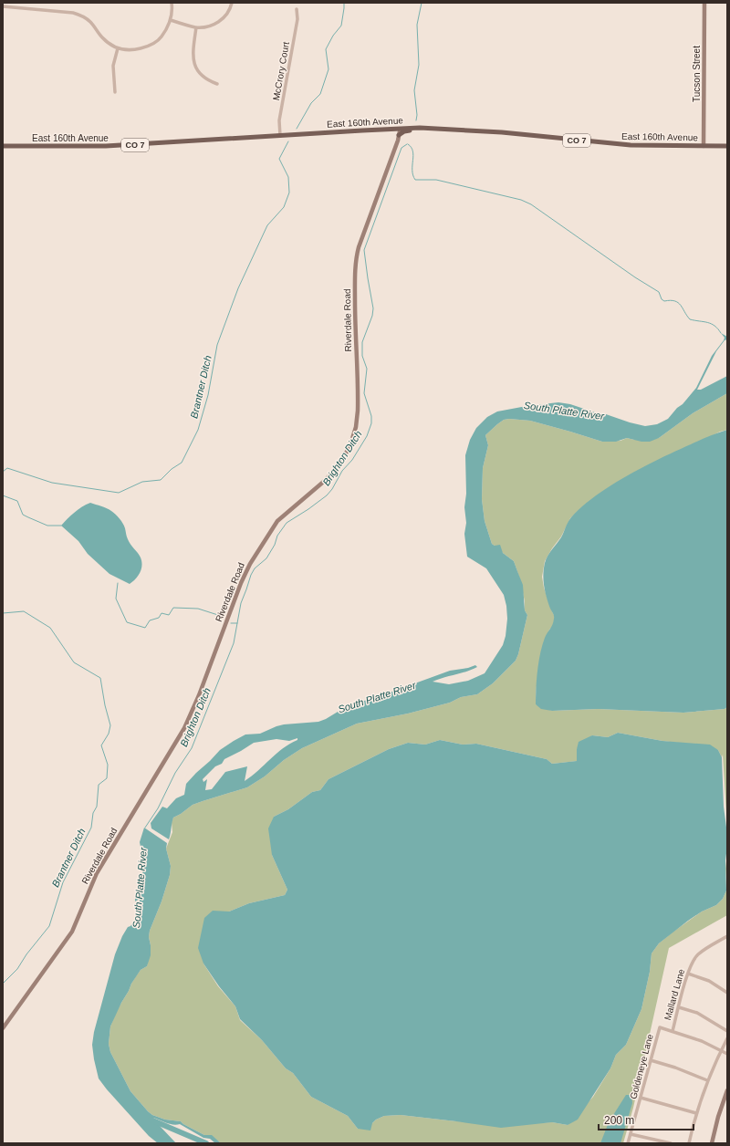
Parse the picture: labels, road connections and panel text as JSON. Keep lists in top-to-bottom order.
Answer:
{
  "streets": {
    "main road": ["East 160th Avenue", "CO 7"],
    "street": [
      "McCrory Court",
      "Tucson Street",
      "Riverdale Road",
      "Mallard Lane",
      "Goldeneye Lane"
    ]
  },
  "crossings": [
    ["McCrory Court", "East 160th Avenue"],
    ["Tucson Street", "East 160th Avenue"],
    ["East 160th Avenue", "Riverdale Road"],
    ["Mallard Lane", "Goldeneye Lane"]
  ],
  "water": ["Brantner Ditch", "South Platte River", "Brighton Ditch"],
  "scale_bar": "200 m"
}
